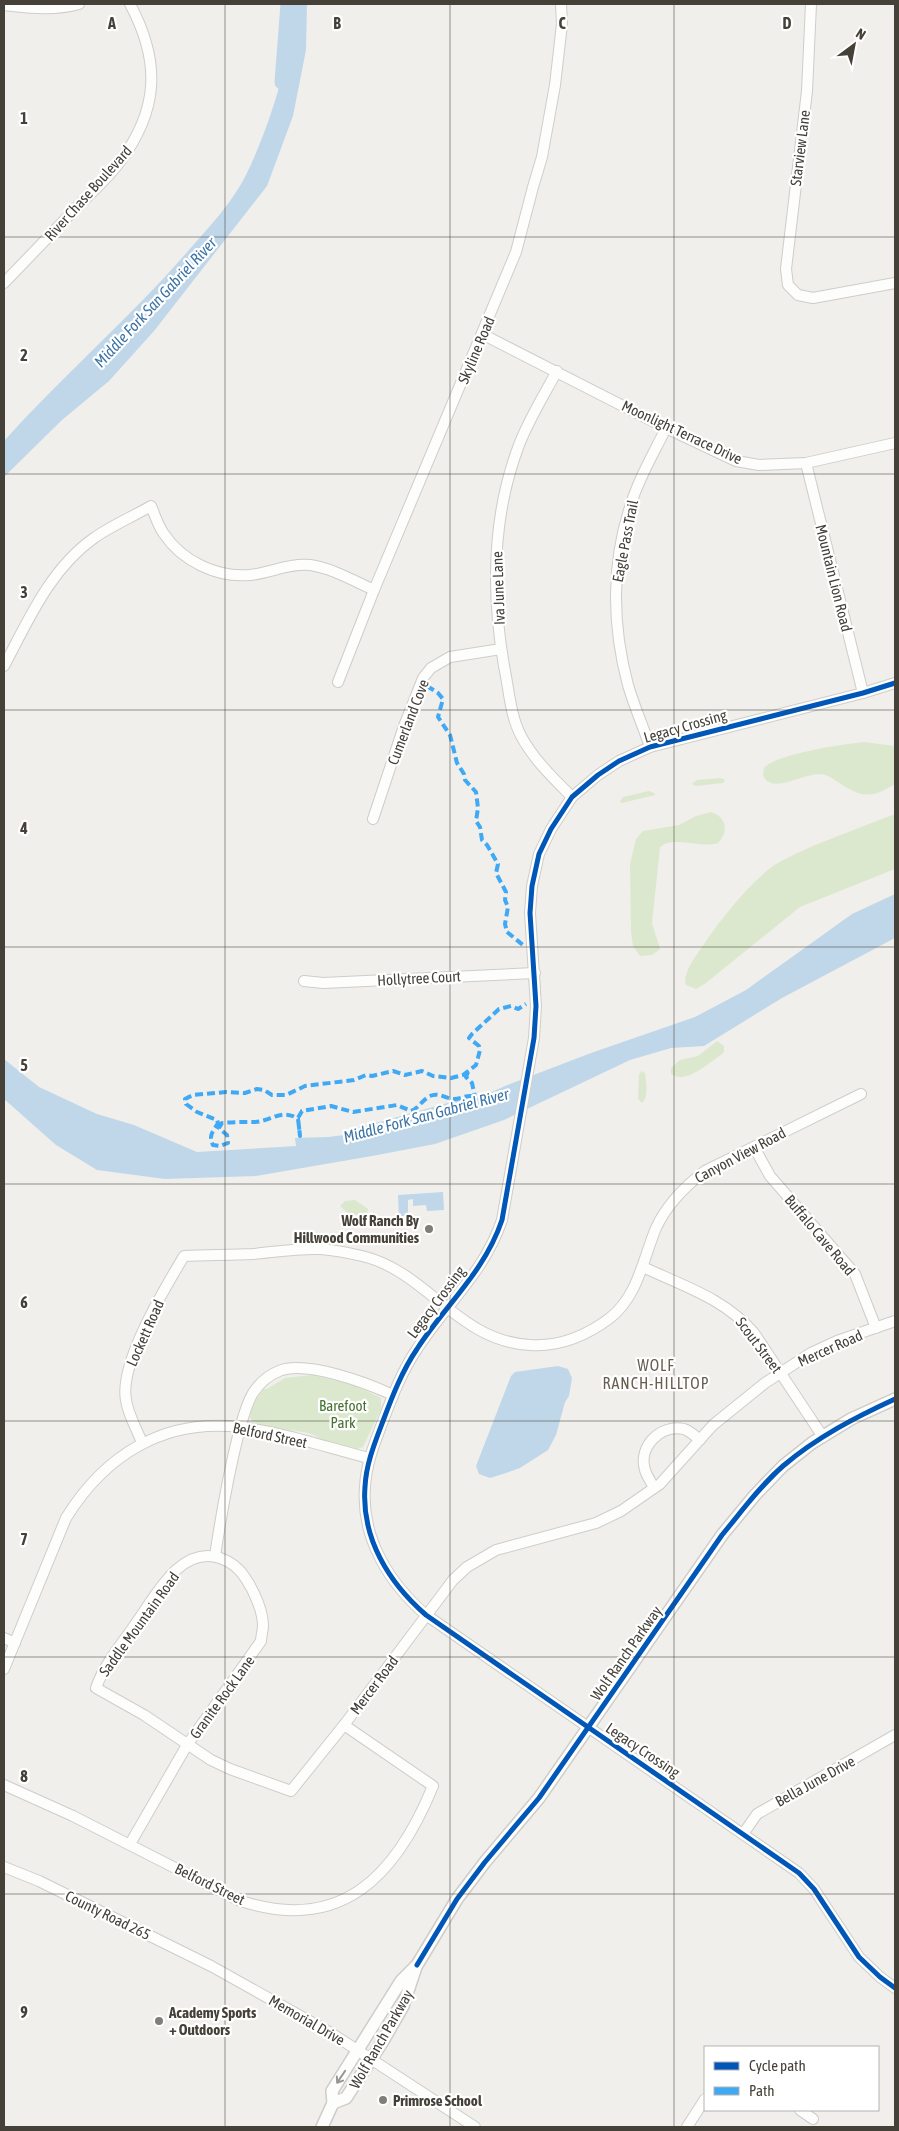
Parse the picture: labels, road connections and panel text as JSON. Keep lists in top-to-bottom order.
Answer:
{
  "streets": {
    "street": [
      "Starview Lane",
      "River Chase Boulevard",
      "Skyline Road",
      "Moonlight Terrace Drive",
      "Eagle Pass Trail",
      "Mountain Lion Road",
      "Iva June Lane",
      "Cumerland Cove",
      "Legacy Crossing",
      "Hollytree Court",
      "Canyon View Road",
      "Buffalo Cave Road",
      "Lockett Road",
      "Scout Street",
      "Mercer Road",
      "Belford Street",
      "Saddle Mountain Road",
      "Wolf Ranch Parkway",
      "Granite Rock Lane",
      "Bella June Drive",
      "County Road 265",
      "Memorial Drive"
    ]
  },
  "crossings": [
    ["Skyline Road", "Moonlight Terrace Drive"],
    ["Moonlight Terrace Drive", "Eagle Pass Trail"],
    ["Moonlight Terrace Drive", "Mountain Lion Road"],
    ["Moonlight Terrace Drive", "Iva June Lane"],
    ["Eagle Pass Trail", "Legacy Crossing"],
    ["Mountain Lion Road", "Legacy Crossing"],
    ["Iva June Lane", "Cumerland Cove"],
    ["Iva June Lane", "Legacy Crossing"],
    ["Legacy Crossing", "Hollytree Court"],
    ["Legacy Crossing", "Canyon View Road"],
    ["Legacy Crossing", "Mercer Road"],
    ["Legacy Crossing", "Belford Street"],
    ["Legacy Crossing", "Wolf Ranch Parkway"],
    ["Legacy Crossing", "Bella June Drive"],
    ["Canyon View Road", "Buffalo Cave Road"],
    ["Canyon View Road", "Lockett Road"],
    ["Canyon View Road", "Scout Street"],
    ["Buffalo Cave Road", "Mercer Road"],
    ["Lockett Road", "Belford Street"],
    ["Scout Street", "Mercer Road"],
    ["Scout Street", "Wolf Ranch Parkway"],
    ["Mercer Road", "Belford Street"],
    ["Mercer Road", "Saddle Mountain Road"],
    ["Mercer Road", "Granite Rock Lane"],
    ["Belford Street", "Granite Rock Lane"],
    ["Saddle Mountain Road", "Granite Rock Lane"],
    ["Wolf Ranch Parkway", "Memorial Drive"],
    ["County Road 265", "Memorial Drive"]
  ],
  "districts": ["WOLF RANCH-HILLTOP"],
  "water": ["Middle Fork San Gabriel River"],
  "parks": ["Barefoot Park"],
  "places": ["Wolf Ranch By Hillwood Communities", "Academy Sports + Outdoors", "Primrose School"],
  "legend": ["Cycle path", "Path"],
  "north": "top right",
  "grid": {
    "columns": [
      "A",
      "B",
      "C",
      "D"
    ],
    "rows": [
      "1",
      "2",
      "3",
      "4",
      "5",
      "6",
      "7",
      "8",
      "9"
    ]
  }
}
